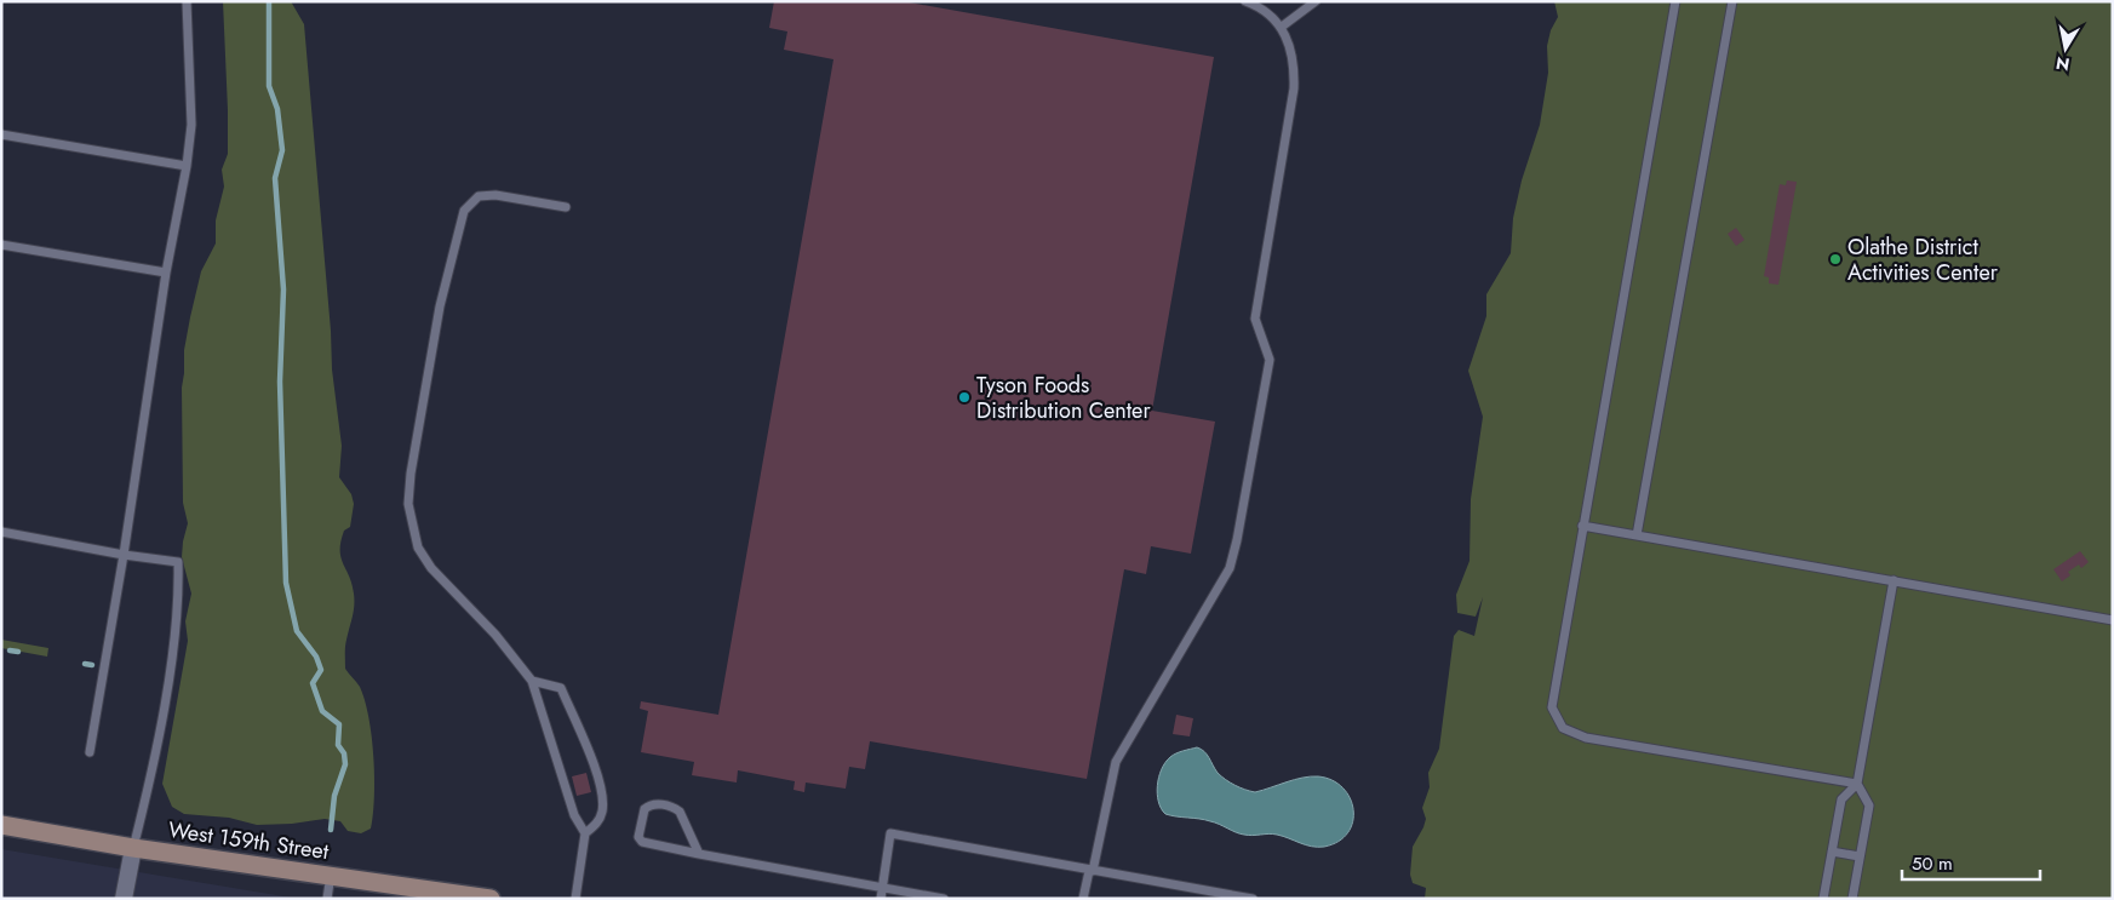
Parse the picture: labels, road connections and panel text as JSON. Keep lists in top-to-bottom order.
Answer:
{
  "streets": {
    "street": ["West 159th Street"]
  },
  "places": ["Olathe District Activities Center", "Tyson Foods Distribution Center"],
  "scale_bar": "50 m",
  "north": "bottom"
}
